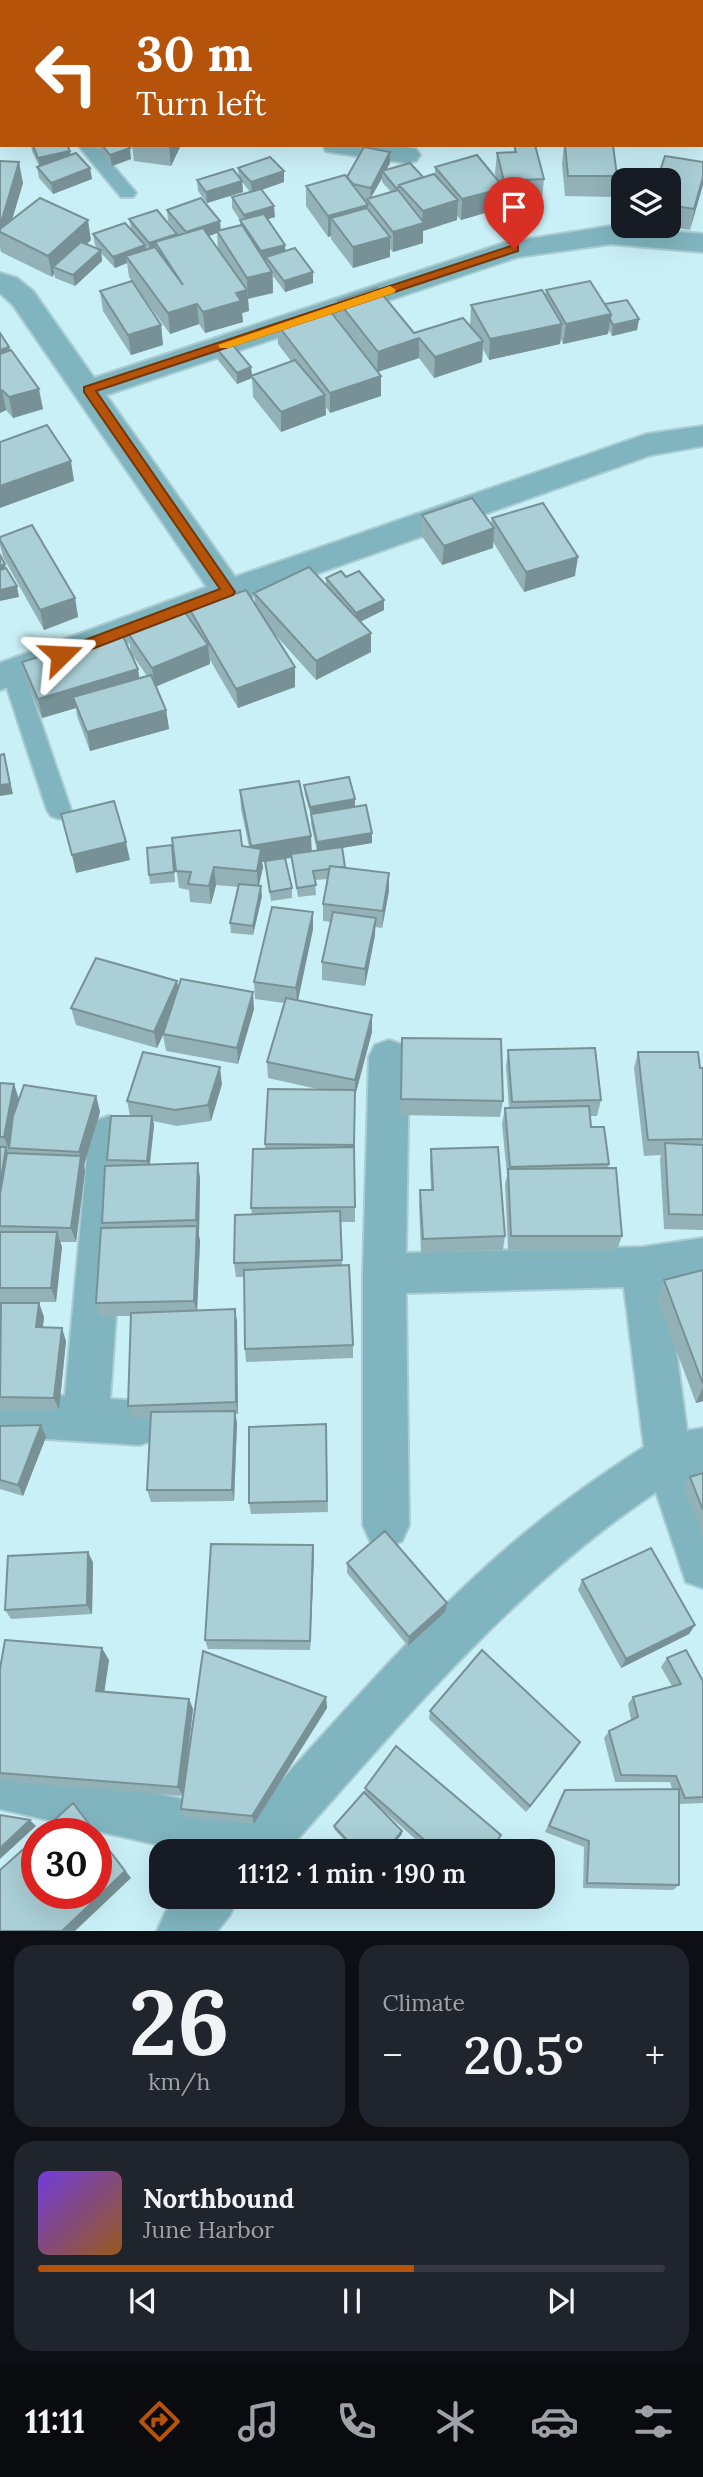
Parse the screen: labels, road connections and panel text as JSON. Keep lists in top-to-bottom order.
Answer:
{
  "page": {
    "turn": ["30 m", "Turn left"],
    "limit": "30",
    "trip": "11:12 · 1 min · 190 m",
    "tile": [
      ["26", "km/h"],
      "Climate"
    ],
    "heat": ["−", "20.5°", "+"],
    "song": ["Northbound", "June Harbor"],
    "tabs": "11:11"
  }
}
